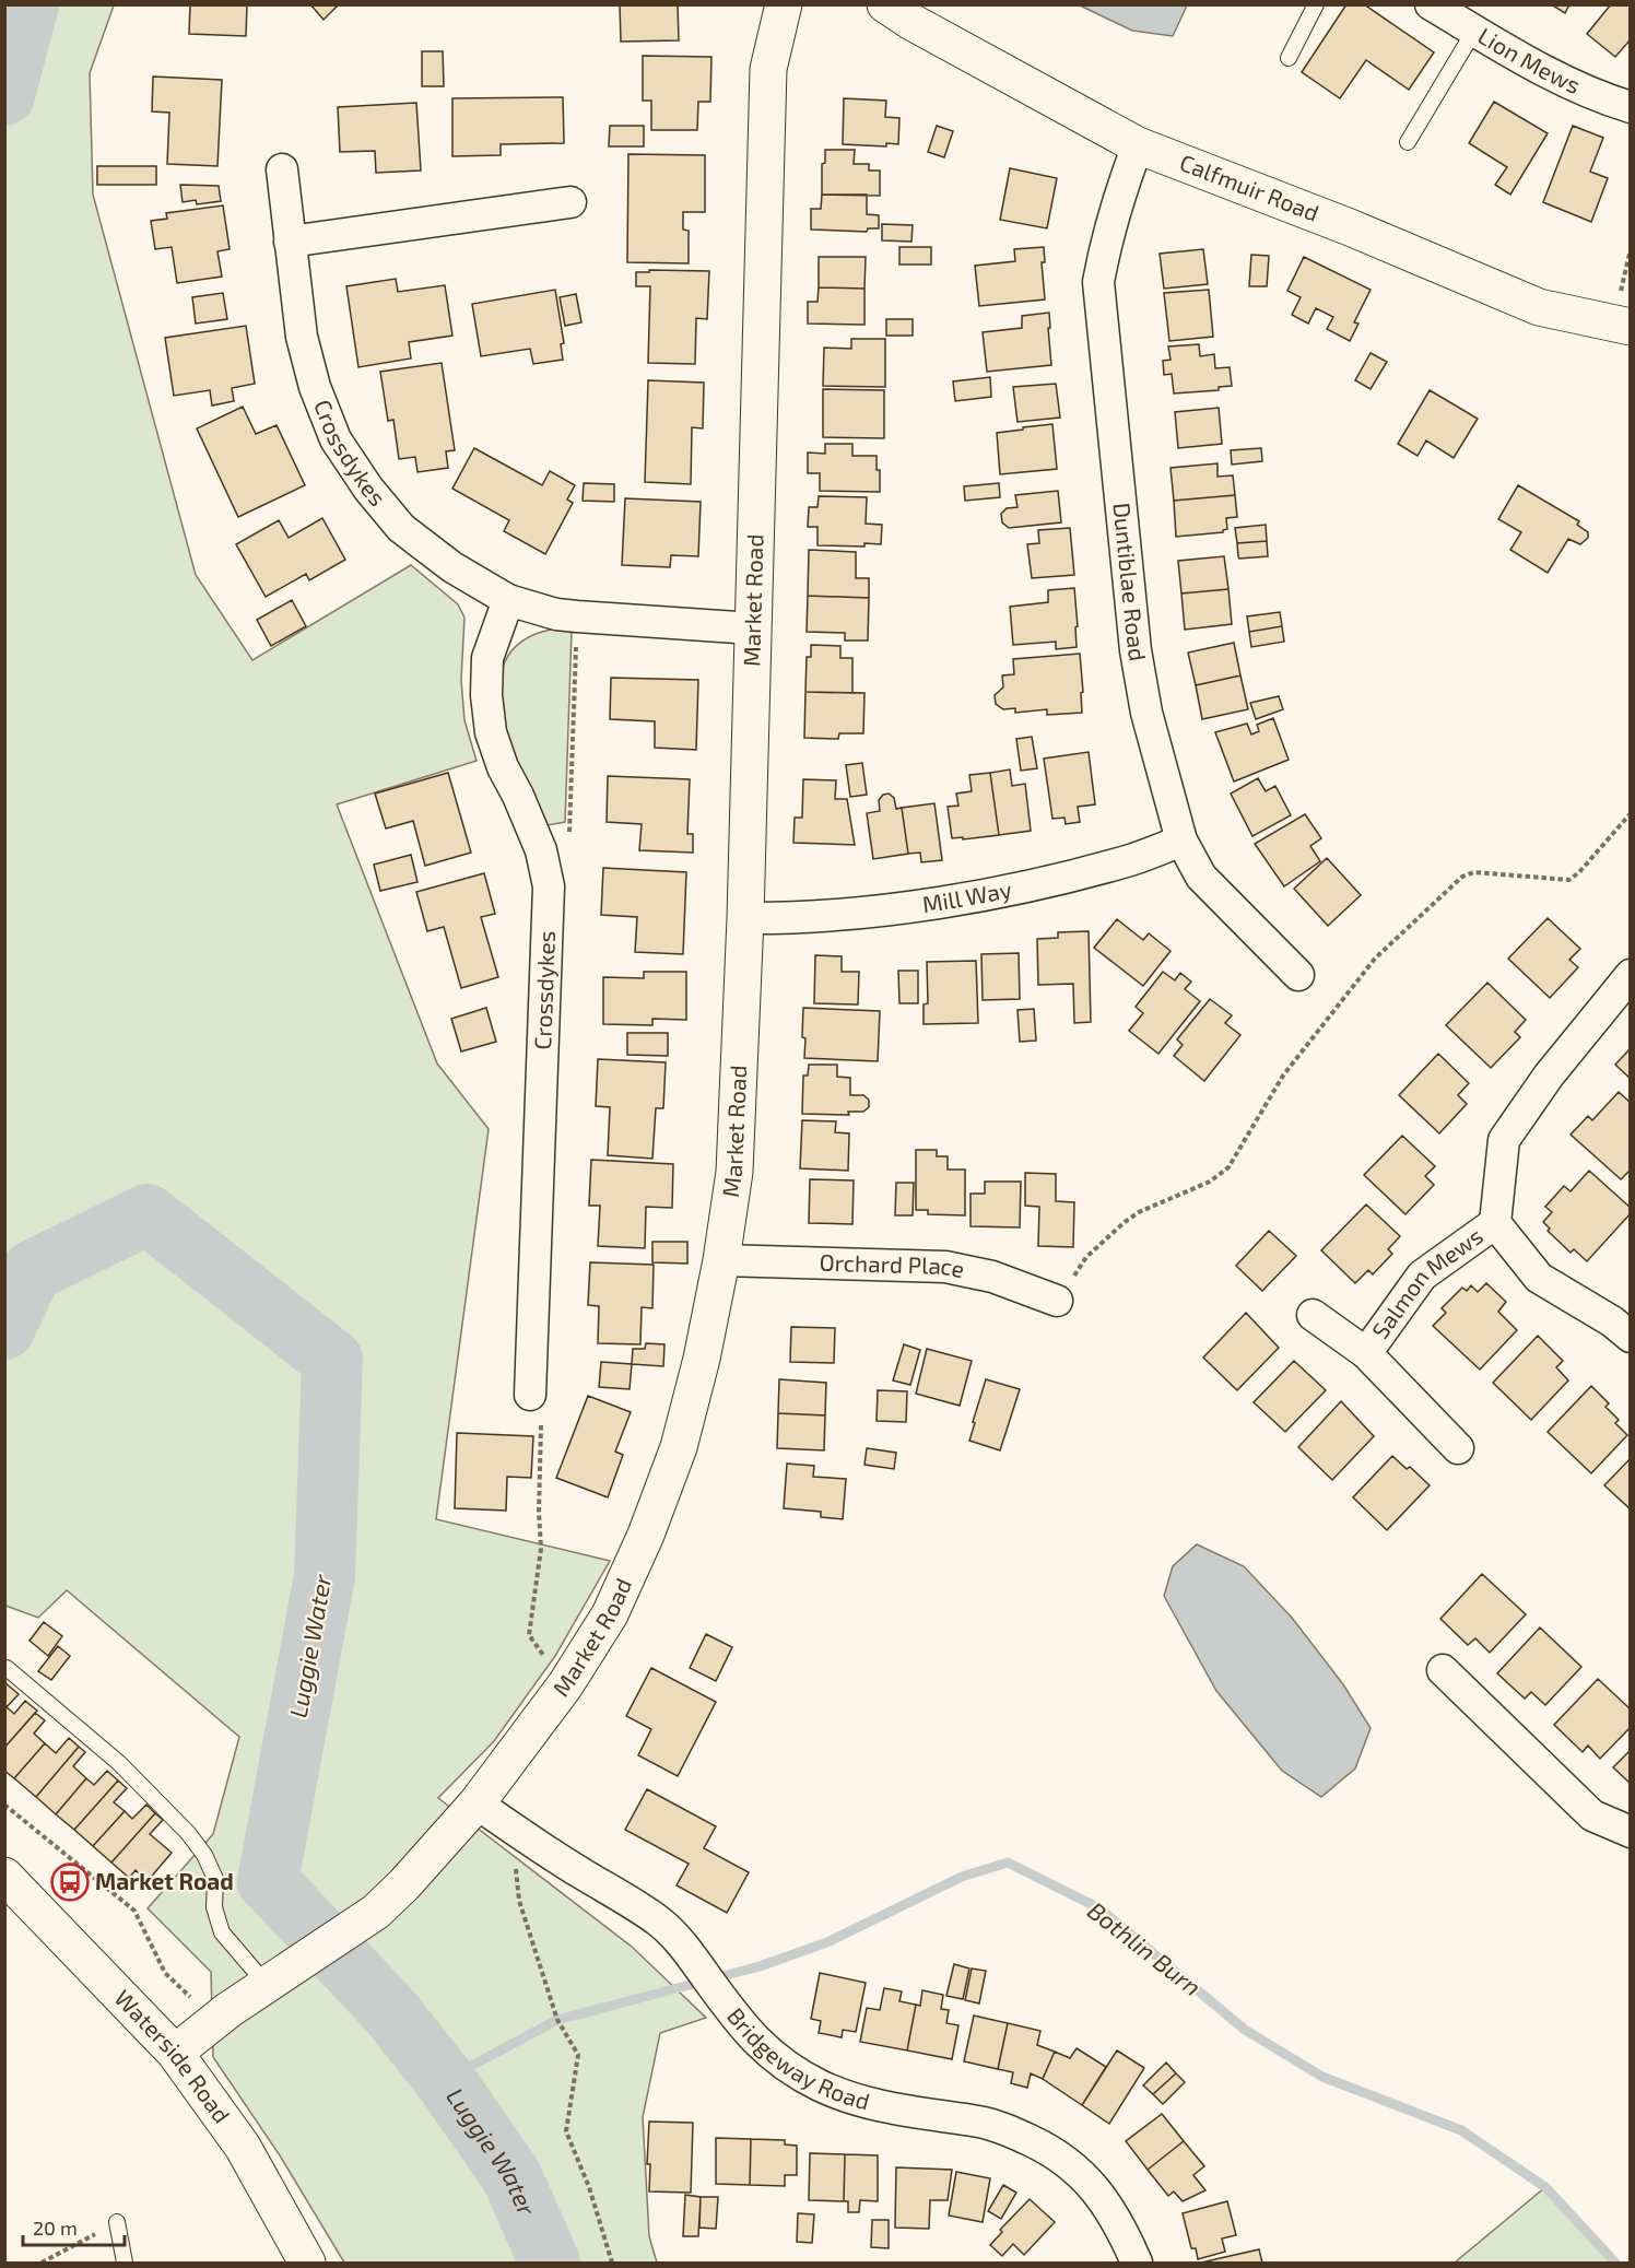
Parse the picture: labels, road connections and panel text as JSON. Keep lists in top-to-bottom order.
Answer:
{
  "streets": {
    "street": [
      "Lion Mews",
      "Calfmuir Road",
      "Crossdykes",
      "Duntiblae Road",
      "Market Road",
      "Mill Way",
      "Orchard Place",
      "Salmon Mews",
      "Bridgeway Road",
      "Waterside Road"
    ]
  },
  "crossings": [
    ["Calfmuir Road", "Duntiblae Road"],
    ["Crossdykes", "Market Road"],
    ["Duntiblae Road", "Mill Way"],
    ["Market Road", "Mill Way"],
    ["Market Road", "Orchard Place"],
    ["Market Road", "Bridgeway Road"],
    ["Market Road", "Waterside Road"]
  ],
  "water": ["Luggie Water", "Bothlin Burn"],
  "places": {
    "bus stop": ["Market Road"]
  },
  "scale_bar": "20 m"
}
